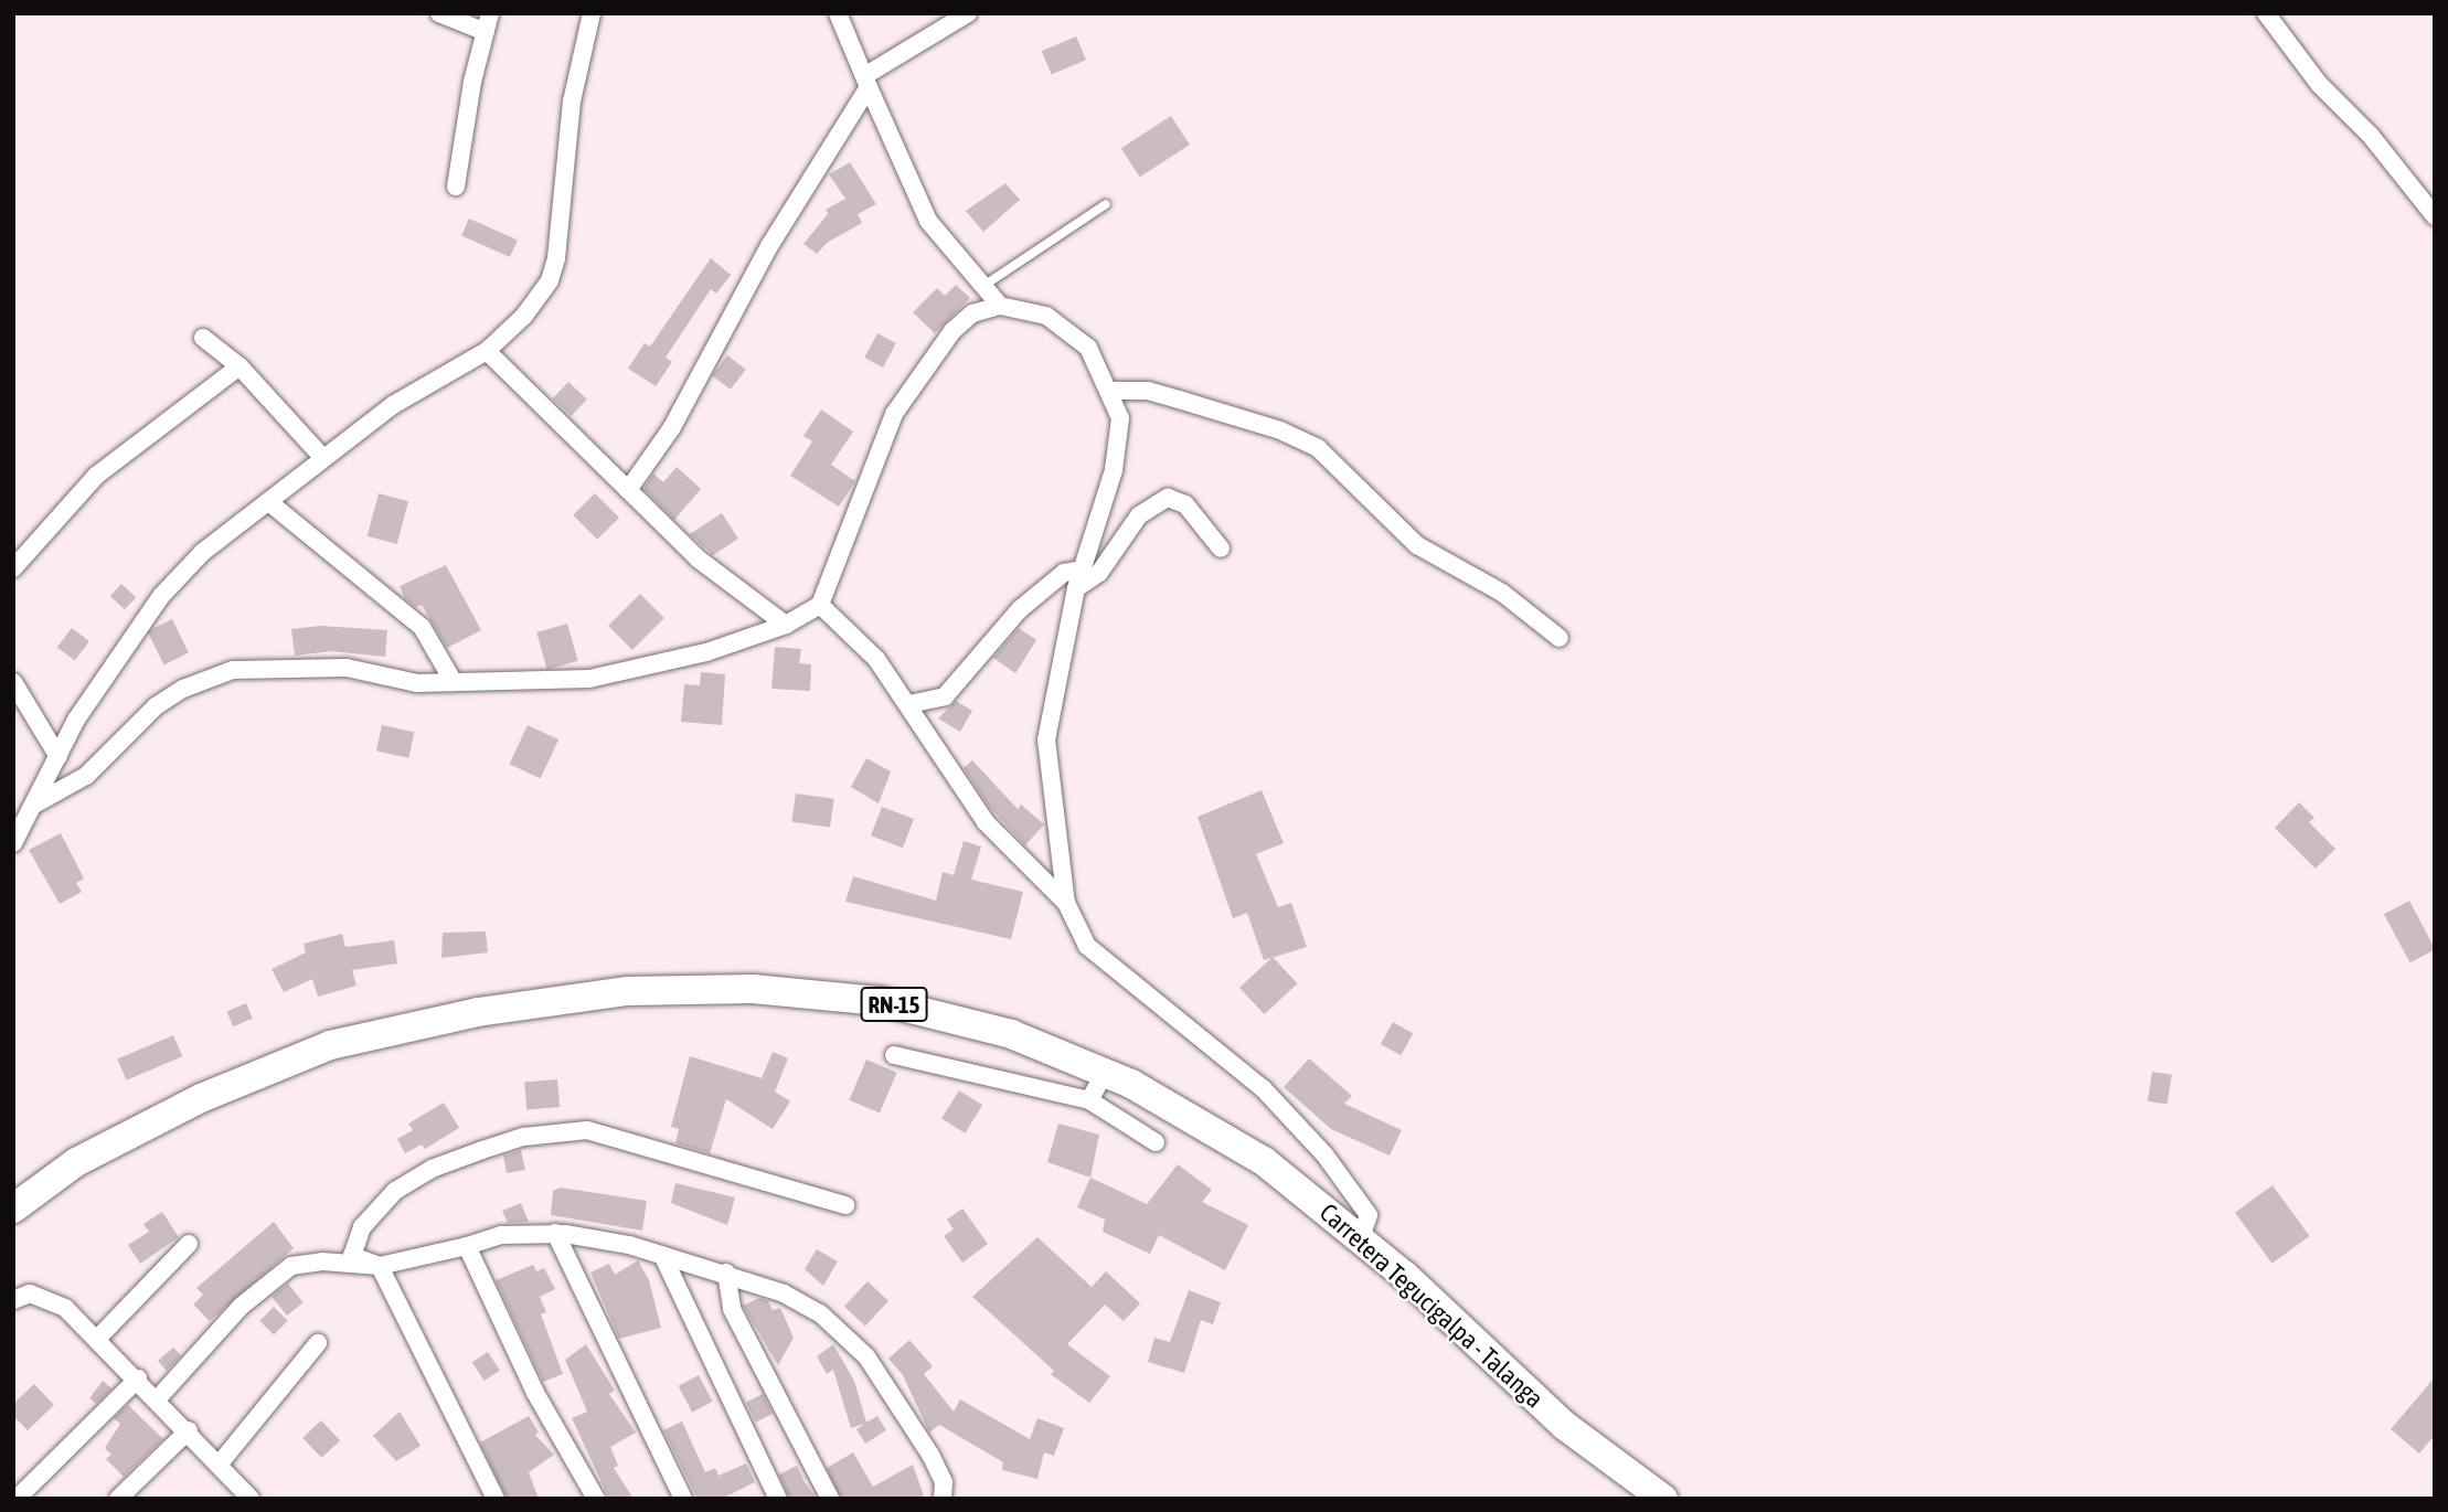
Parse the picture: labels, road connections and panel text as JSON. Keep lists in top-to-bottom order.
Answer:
{
  "streets": {
    "main road": ["RN-15", "Carretera Tegucigalpa - Talanga"]
  }
}
